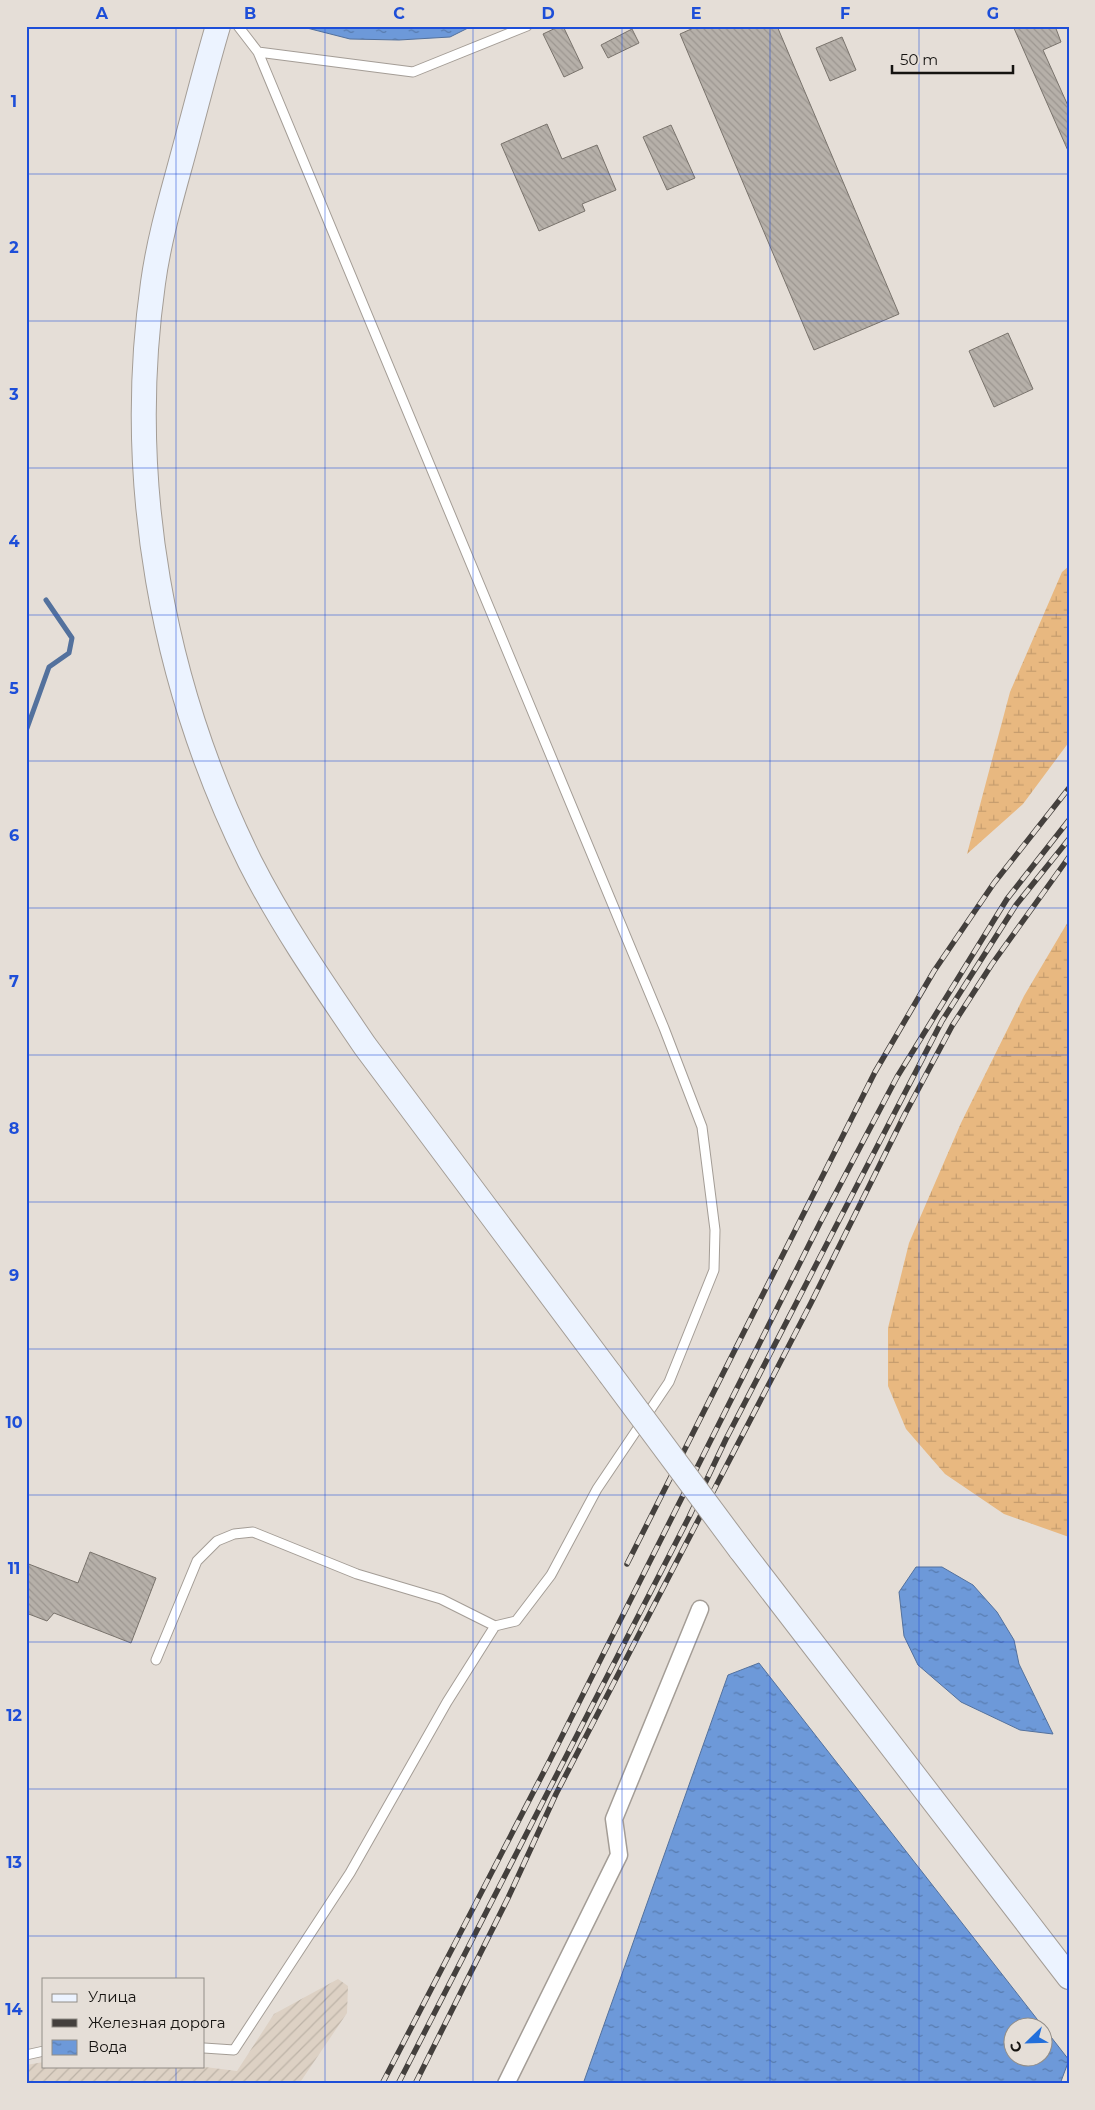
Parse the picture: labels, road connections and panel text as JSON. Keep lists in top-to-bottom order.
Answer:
{
  "legend": ["Улица", "Железная дорога", "Вода"],
  "scale_bar": "50 m",
  "north": "bottom left",
  "grid": {
    "columns": [
      "A",
      "B",
      "C",
      "D",
      "E",
      "F",
      "G"
    ],
    "rows": [
      "1",
      "2",
      "3",
      "4",
      "5",
      "6",
      "7",
      "8",
      "9",
      "10",
      "11",
      "12",
      "13",
      "14"
    ]
  }
}
